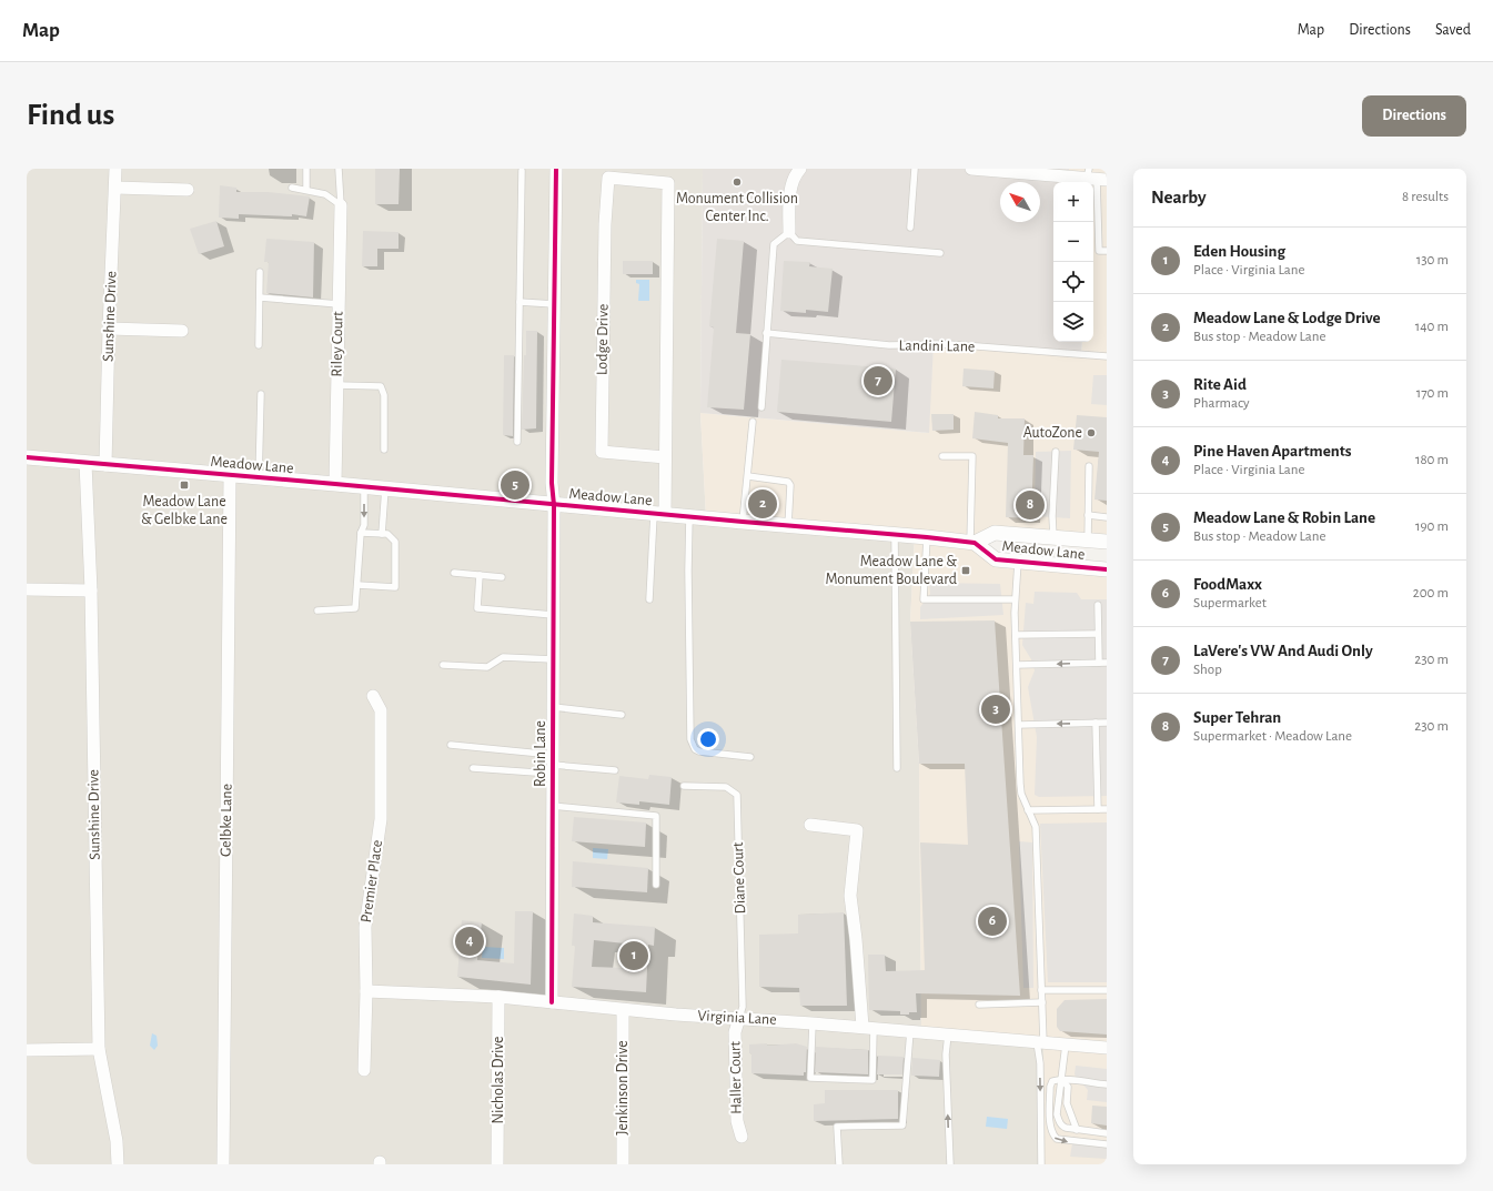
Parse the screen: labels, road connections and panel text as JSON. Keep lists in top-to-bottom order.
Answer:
{
  "streets": {
    "street": [
      "Sunshine Drive",
      "Lodge Drive",
      "Riley Court",
      "Meadow Lane",
      "Robin Lane",
      "Gelbke Lane",
      "Premier Place",
      "Virginia Lane",
      "Haller Court",
      "Nicholas Drive",
      "Jenkinson Drive"
    ],
    "lane": ["Landini Lane", "Diane Court"]
  },
  "crossings": [
    ["Sunshine Drive", "Meadow Lane"],
    ["Lodge Drive", "Meadow Lane"],
    ["Riley Court", "Meadow Lane"],
    ["Meadow Lane", "Robin Lane"],
    ["Meadow Lane", "Gelbke Lane"],
    ["Robin Lane", "Virginia Lane"],
    ["Diane Court", "Virginia Lane"],
    ["Diane Court", "Haller Court"],
    ["Premier Place", "Virginia Lane"],
    ["Virginia Lane", "Haller Court"],
    ["Virginia Lane", "Nicholas Drive"],
    ["Virginia Lane", "Jenkinson Drive"]
  ],
  "places": {
    "other": ["Monument Collision Center Inc.", "AutoZone"],
    "transit": ["Meadow Lane & Gelbke Lane", "Meadow Lane & Monument Boulevard"]
  },
  "north": "top left",
  "page": {
    "header": "Map",
    "nav": ["Map", "Directions", "Saved"],
    "buttons": "Directions",
    "title": "Find us",
    "heading": ["Nearby", "8 results"],
    "map_buttons": ["+", "−"],
    "list": [
      {
        "mark": "1",
        "name": "Eden Housing",
        "note": "Place · Virginia Lane",
        "value": "130 m"
      },
      {
        "mark": "2",
        "name": "Meadow Lane & Lodge Drive",
        "note": "Bus stop · Meadow Lane",
        "value": "140 m"
      },
      {
        "mark": "3",
        "name": "Rite Aid",
        "note": "Pharmacy",
        "value": "170 m"
      },
      {
        "mark": "4",
        "name": "Pine Haven Apartments",
        "note": "Place · Virginia Lane",
        "value": "180 m"
      },
      {
        "mark": "5",
        "name": "Meadow Lane & Robin Lane",
        "note": "Bus stop · Meadow Lane",
        "value": "190 m"
      },
      {
        "mark": "6",
        "name": "FoodMaxx",
        "note": "Supermarket",
        "value": "200 m"
      },
      {
        "mark": "7",
        "name": "LaVere's VW And Audi Only",
        "note": "Shop",
        "value": "230 m"
      },
      {
        "mark": "8",
        "name": "Super Tehran",
        "note": "Supermarket · Meadow Lane",
        "value": "230 m"
      }
    ],
    "pins": [
      "7",
      "5",
      "2",
      "8",
      "3",
      "6",
      "4",
      "1"
    ]
  }
}
